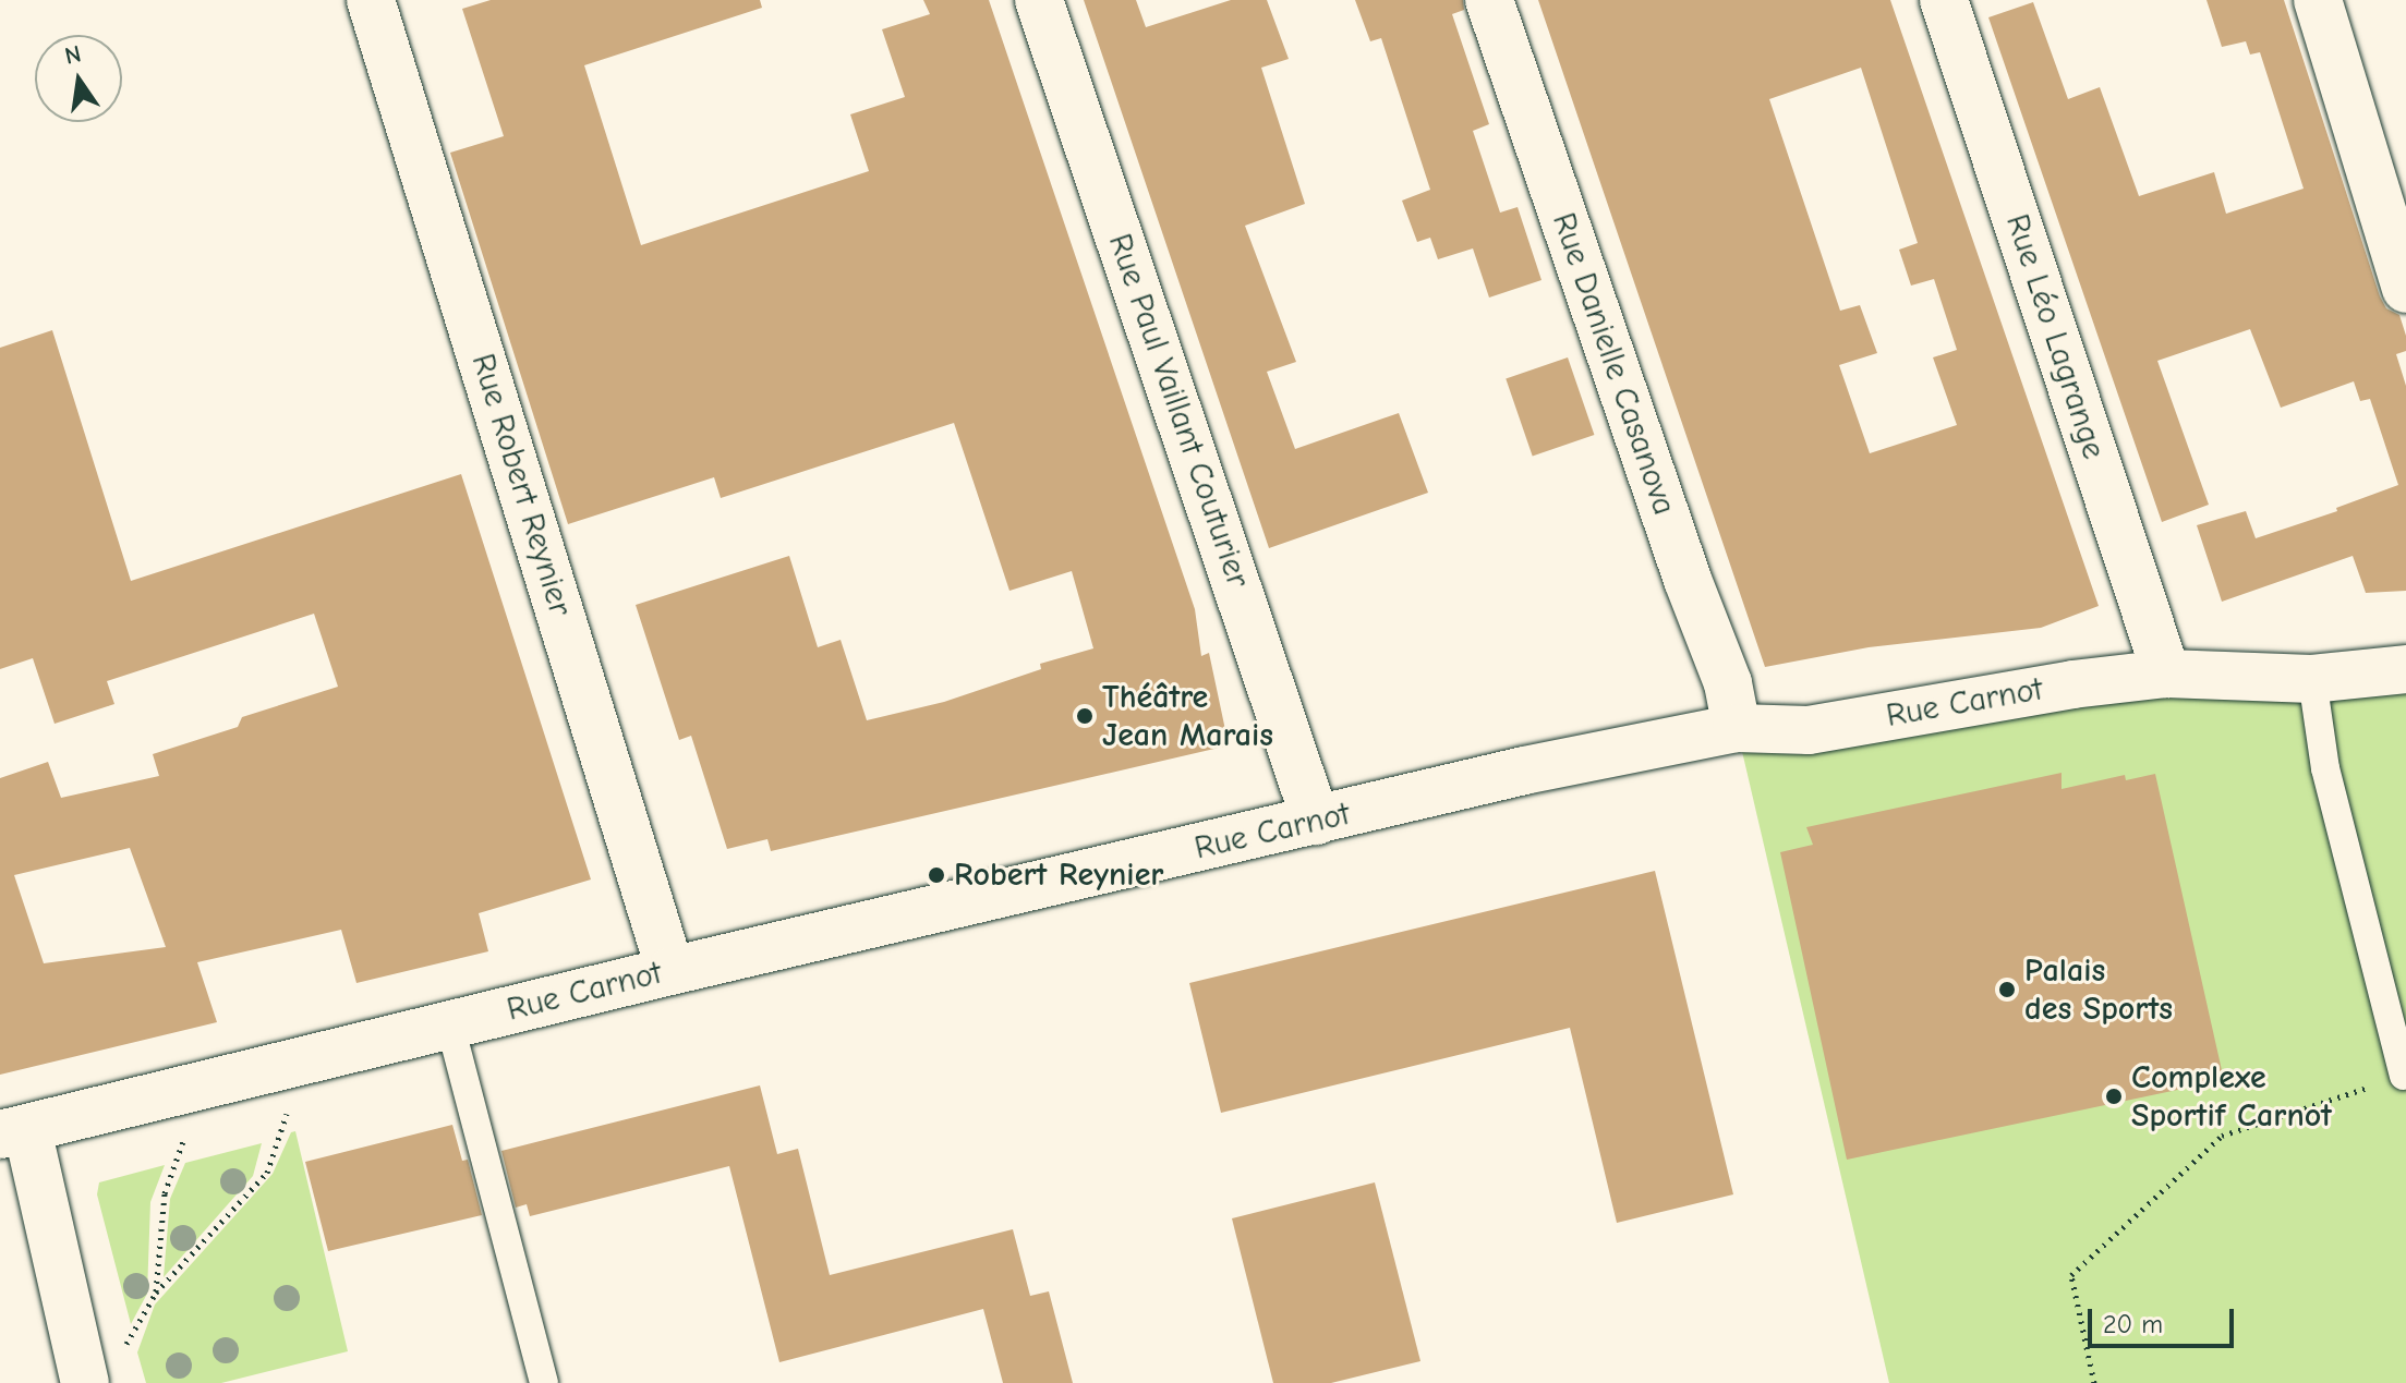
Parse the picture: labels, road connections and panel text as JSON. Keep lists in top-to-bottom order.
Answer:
{
  "streets": {
    "street": [
      "Rue Léo Lagrange",
      "Rue Danielle Casanova",
      "Rue Paul Vaillant Couturier",
      "Rue Robert Reynier",
      "Rue Carnot"
    ]
  },
  "crossings": [
    ["Rue Léo Lagrange", "Rue Carnot"],
    ["Rue Danielle Casanova", "Rue Carnot"],
    ["Rue Paul Vaillant Couturier", "Rue Carnot"],
    ["Rue Robert Reynier", "Rue Carnot"]
  ],
  "places": [
    "Théâtre Jean Marais",
    "Robert Reynier",
    "Palais des Sports",
    "Complexe Sportif Carnot"
  ],
  "scale_bar": "20 m",
  "north": "top"
}
